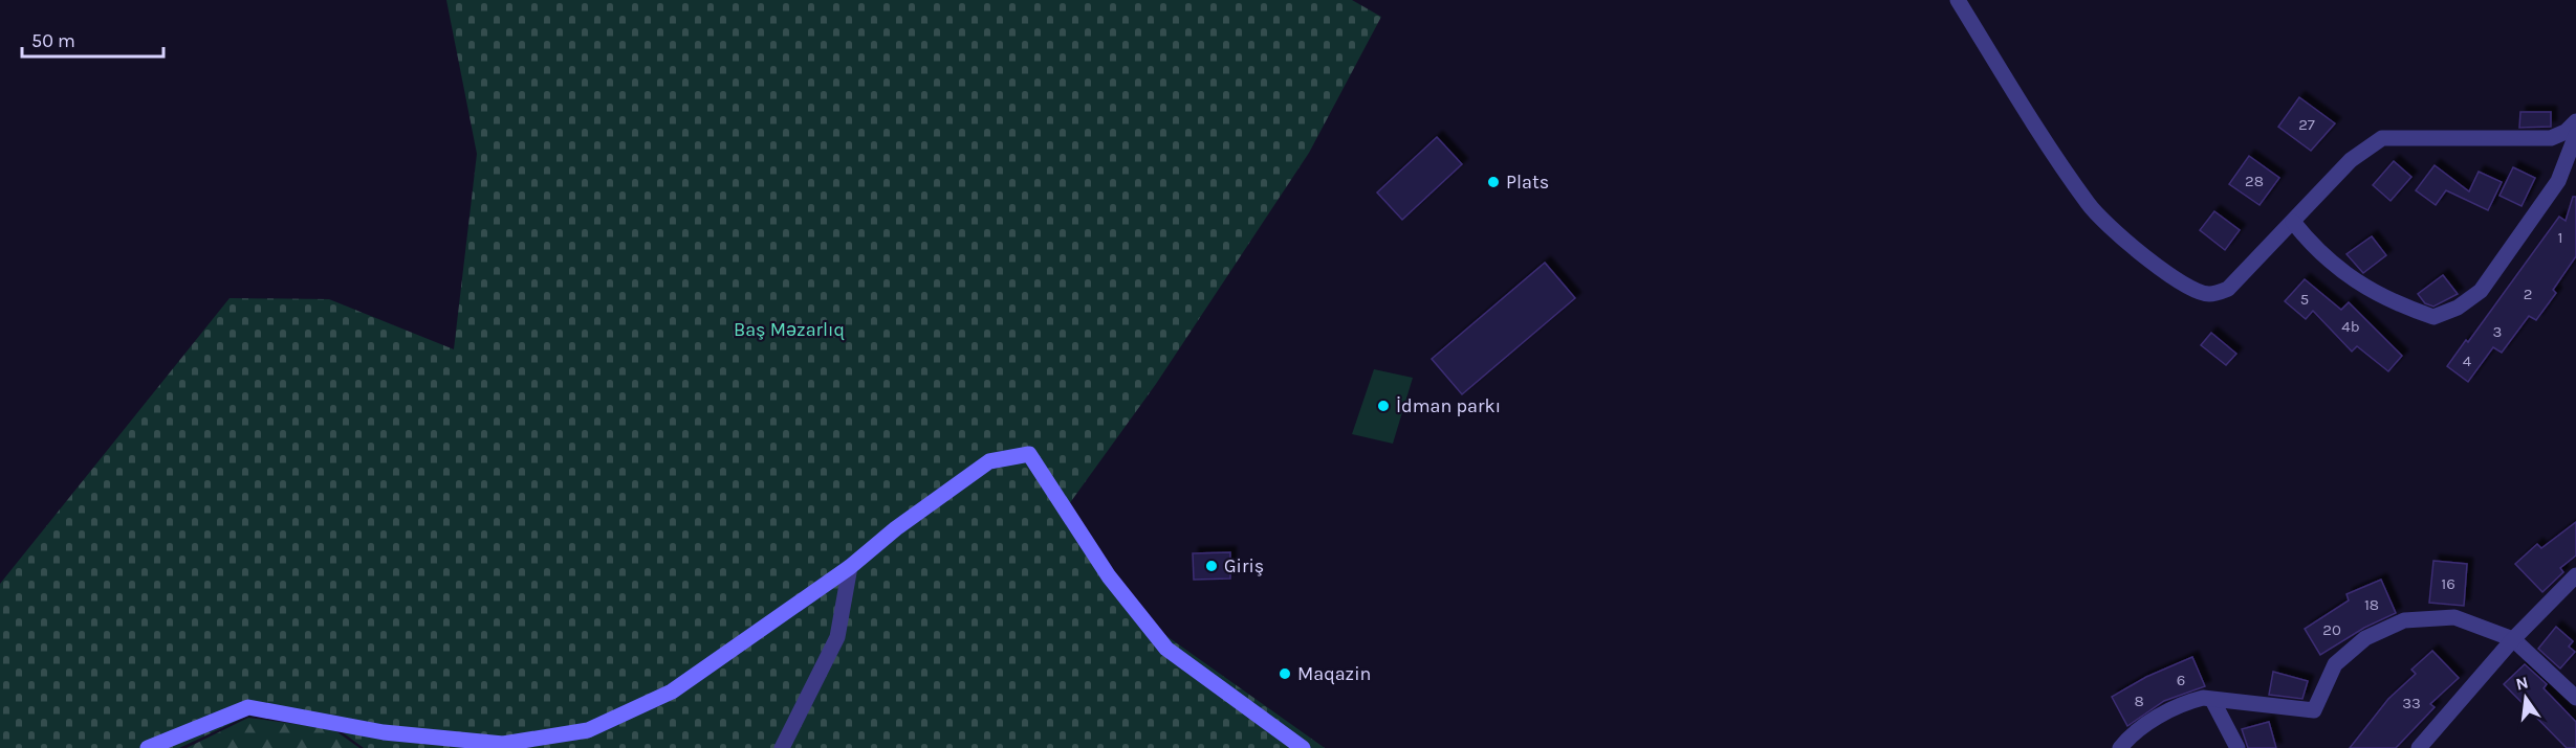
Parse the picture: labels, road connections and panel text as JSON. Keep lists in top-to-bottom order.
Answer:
{
  "parks": ["Baş Məzarlıq"],
  "places": [
    "Plats",
    "İdman parkı",
    "Giriş",
    "Maqazin"
  ],
  "house_numbers": [
    "27",
    "28",
    "1",
    "2",
    "5",
    "4b",
    "3",
    "4",
    "16",
    "18",
    "20",
    "6",
    "8",
    "33"
  ],
  "scale_bar": "50 m",
  "north": "top"
}
